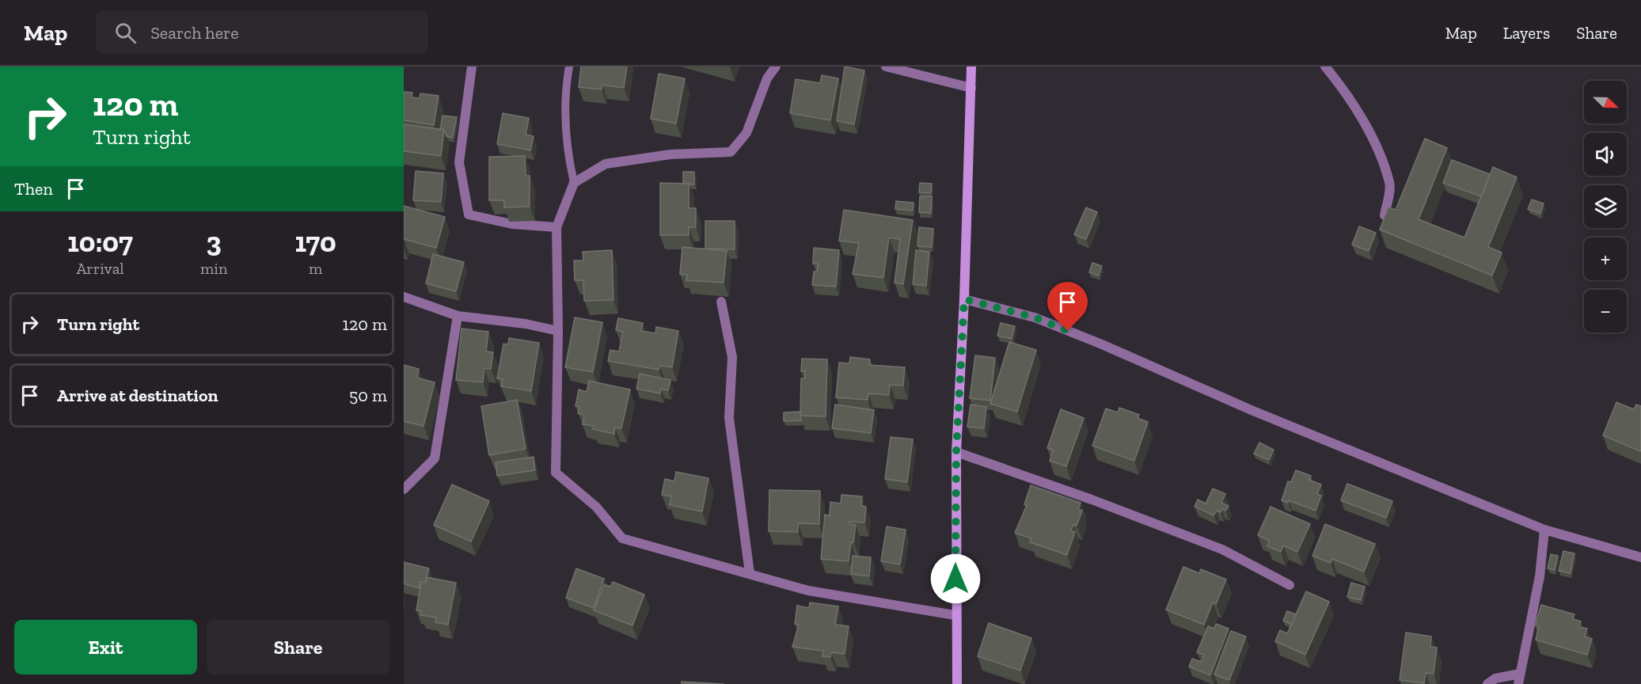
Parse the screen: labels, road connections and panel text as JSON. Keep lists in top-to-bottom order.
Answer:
{
  "north": "bottom right",
  "page": {
    "header": "Map",
    "search": "Search here",
    "nav": ["Map", "Layers", "Share"],
    "turn": ["120 m", "Turn right"],
    "map_buttons": ["+", "−"],
    "then": "Then",
    "eta": [
      "10:07",
      "Arrival",
      "3",
      "min",
      "170",
      "m"
    ],
    "list": [
      {
        "name": "Turn right",
        "value": "120 m"
      },
      {
        "name": "Arrive at destination",
        "value": "50 m"
      }
    ],
    "buttons": ["Exit", "Share"]
  }
}
